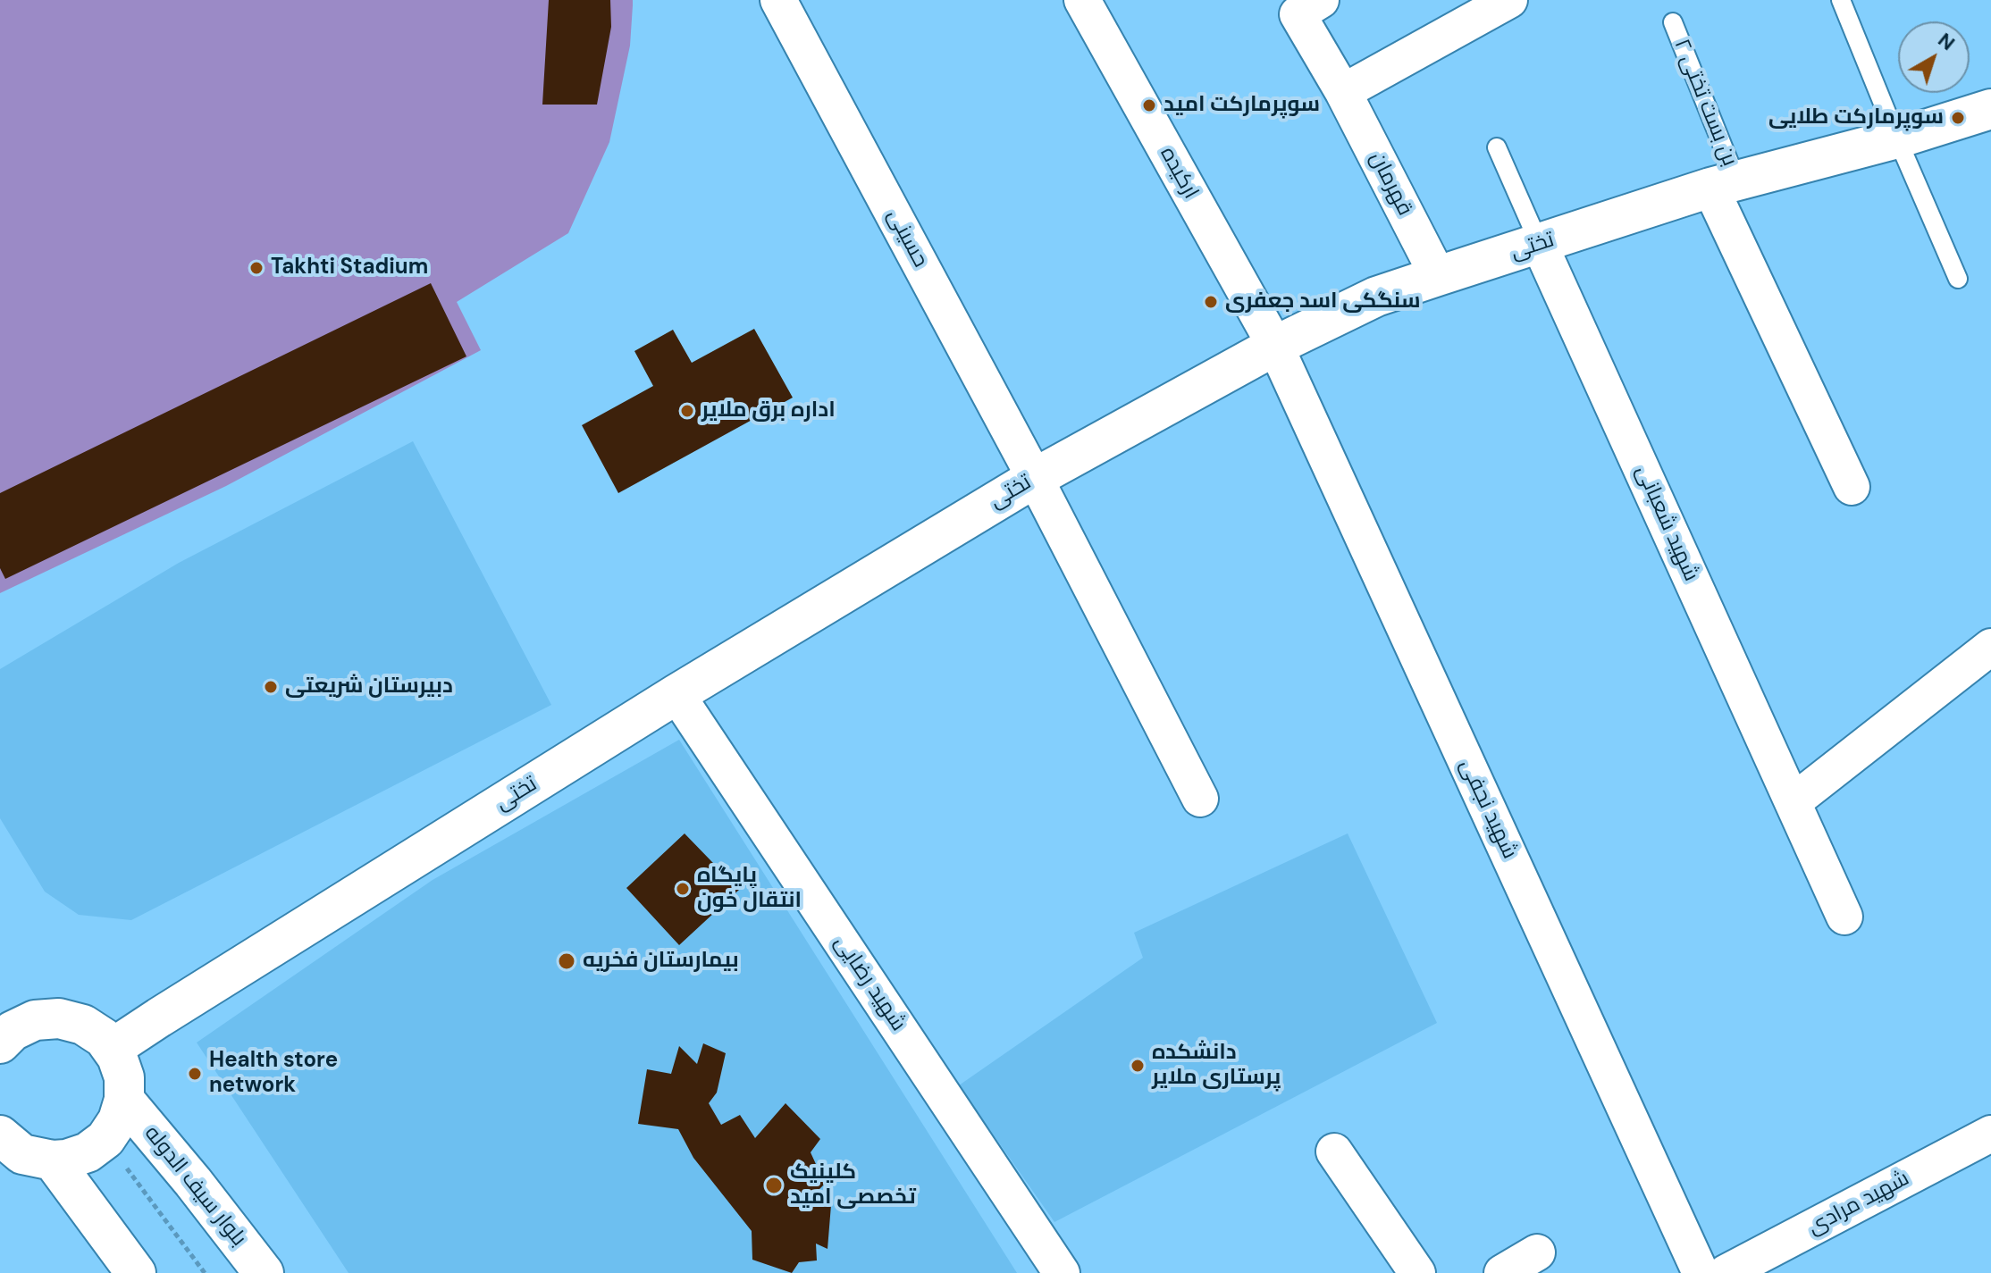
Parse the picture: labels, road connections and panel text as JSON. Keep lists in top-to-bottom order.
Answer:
{
  "streets": {
    "main road": ["تختی", "بلوار سیف الدوله"],
    "street": [
      "ارکیده",
      "قهرمان",
      "حسینی",
      "شهید شعبانی",
      "شهید نجفی",
      "شهید رضایی",
      "شهید مرادی"
    ],
    "lane": ["بن بست تختی ۲"]
  },
  "crossings": [
    ["بن بست تختی ۲", "تختی"],
    ["ارکیده", "تختی"],
    ["ارکیده", "شهید نجفی"],
    ["قهرمان", "تختی"],
    ["حسینی", "تختی"],
    ["تختی", "شهید شعبانی"],
    ["تختی", "شهید نجفی"],
    ["تختی", "شهید رضایی"]
  ],
  "places": [
    "سوپرمارکت امید",
    "سوپرمارکت طلایی",
    "Takhti Stadium",
    "سنگکی اسد جعفری",
    "اداره برق ملایر",
    "دبیرستان شریعتی",
    "پایگاه انتقال خون",
    "بیمارستان فخریه",
    "دانشکده پرستاری ملایر",
    "Health store network",
    "کلینیک تخصصی امید"
  ],
  "north": "top right"
}
